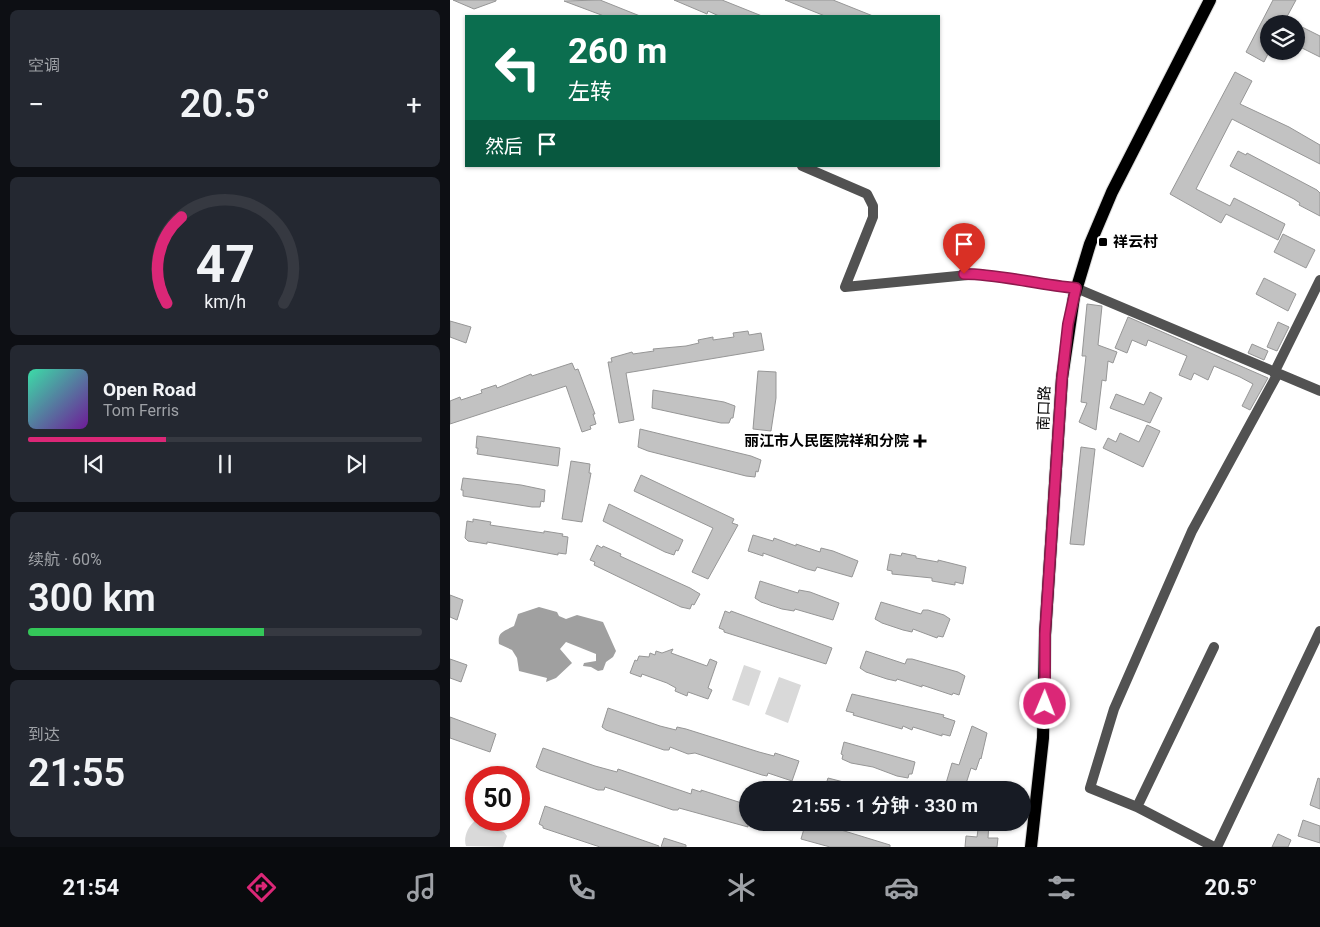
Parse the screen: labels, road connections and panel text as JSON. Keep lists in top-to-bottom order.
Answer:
{
  "streets": {
    "main road": ["南口路"]
  },
  "places": {
    "transit": ["祥云村"],
    "health": ["丽江市人民医院祥和分院"]
  },
  "page": {
    "tile": [
      "空调",
      ["续航 · 60%", "300 km"],
      ["到达", "21:55"]
    ],
    "turn": ["260 m", "左转"],
    "heat": ["−", "20.5°", "+"],
    "then": "然后",
    "song": ["Open Road", "Tom Ferris"],
    "limit": "50",
    "trip": "21:55 · 1 分钟 · 330 m",
    "tabs": ["21:54", "20.5°"],
    "gauge": ["47", "km/h"]
  }
}
